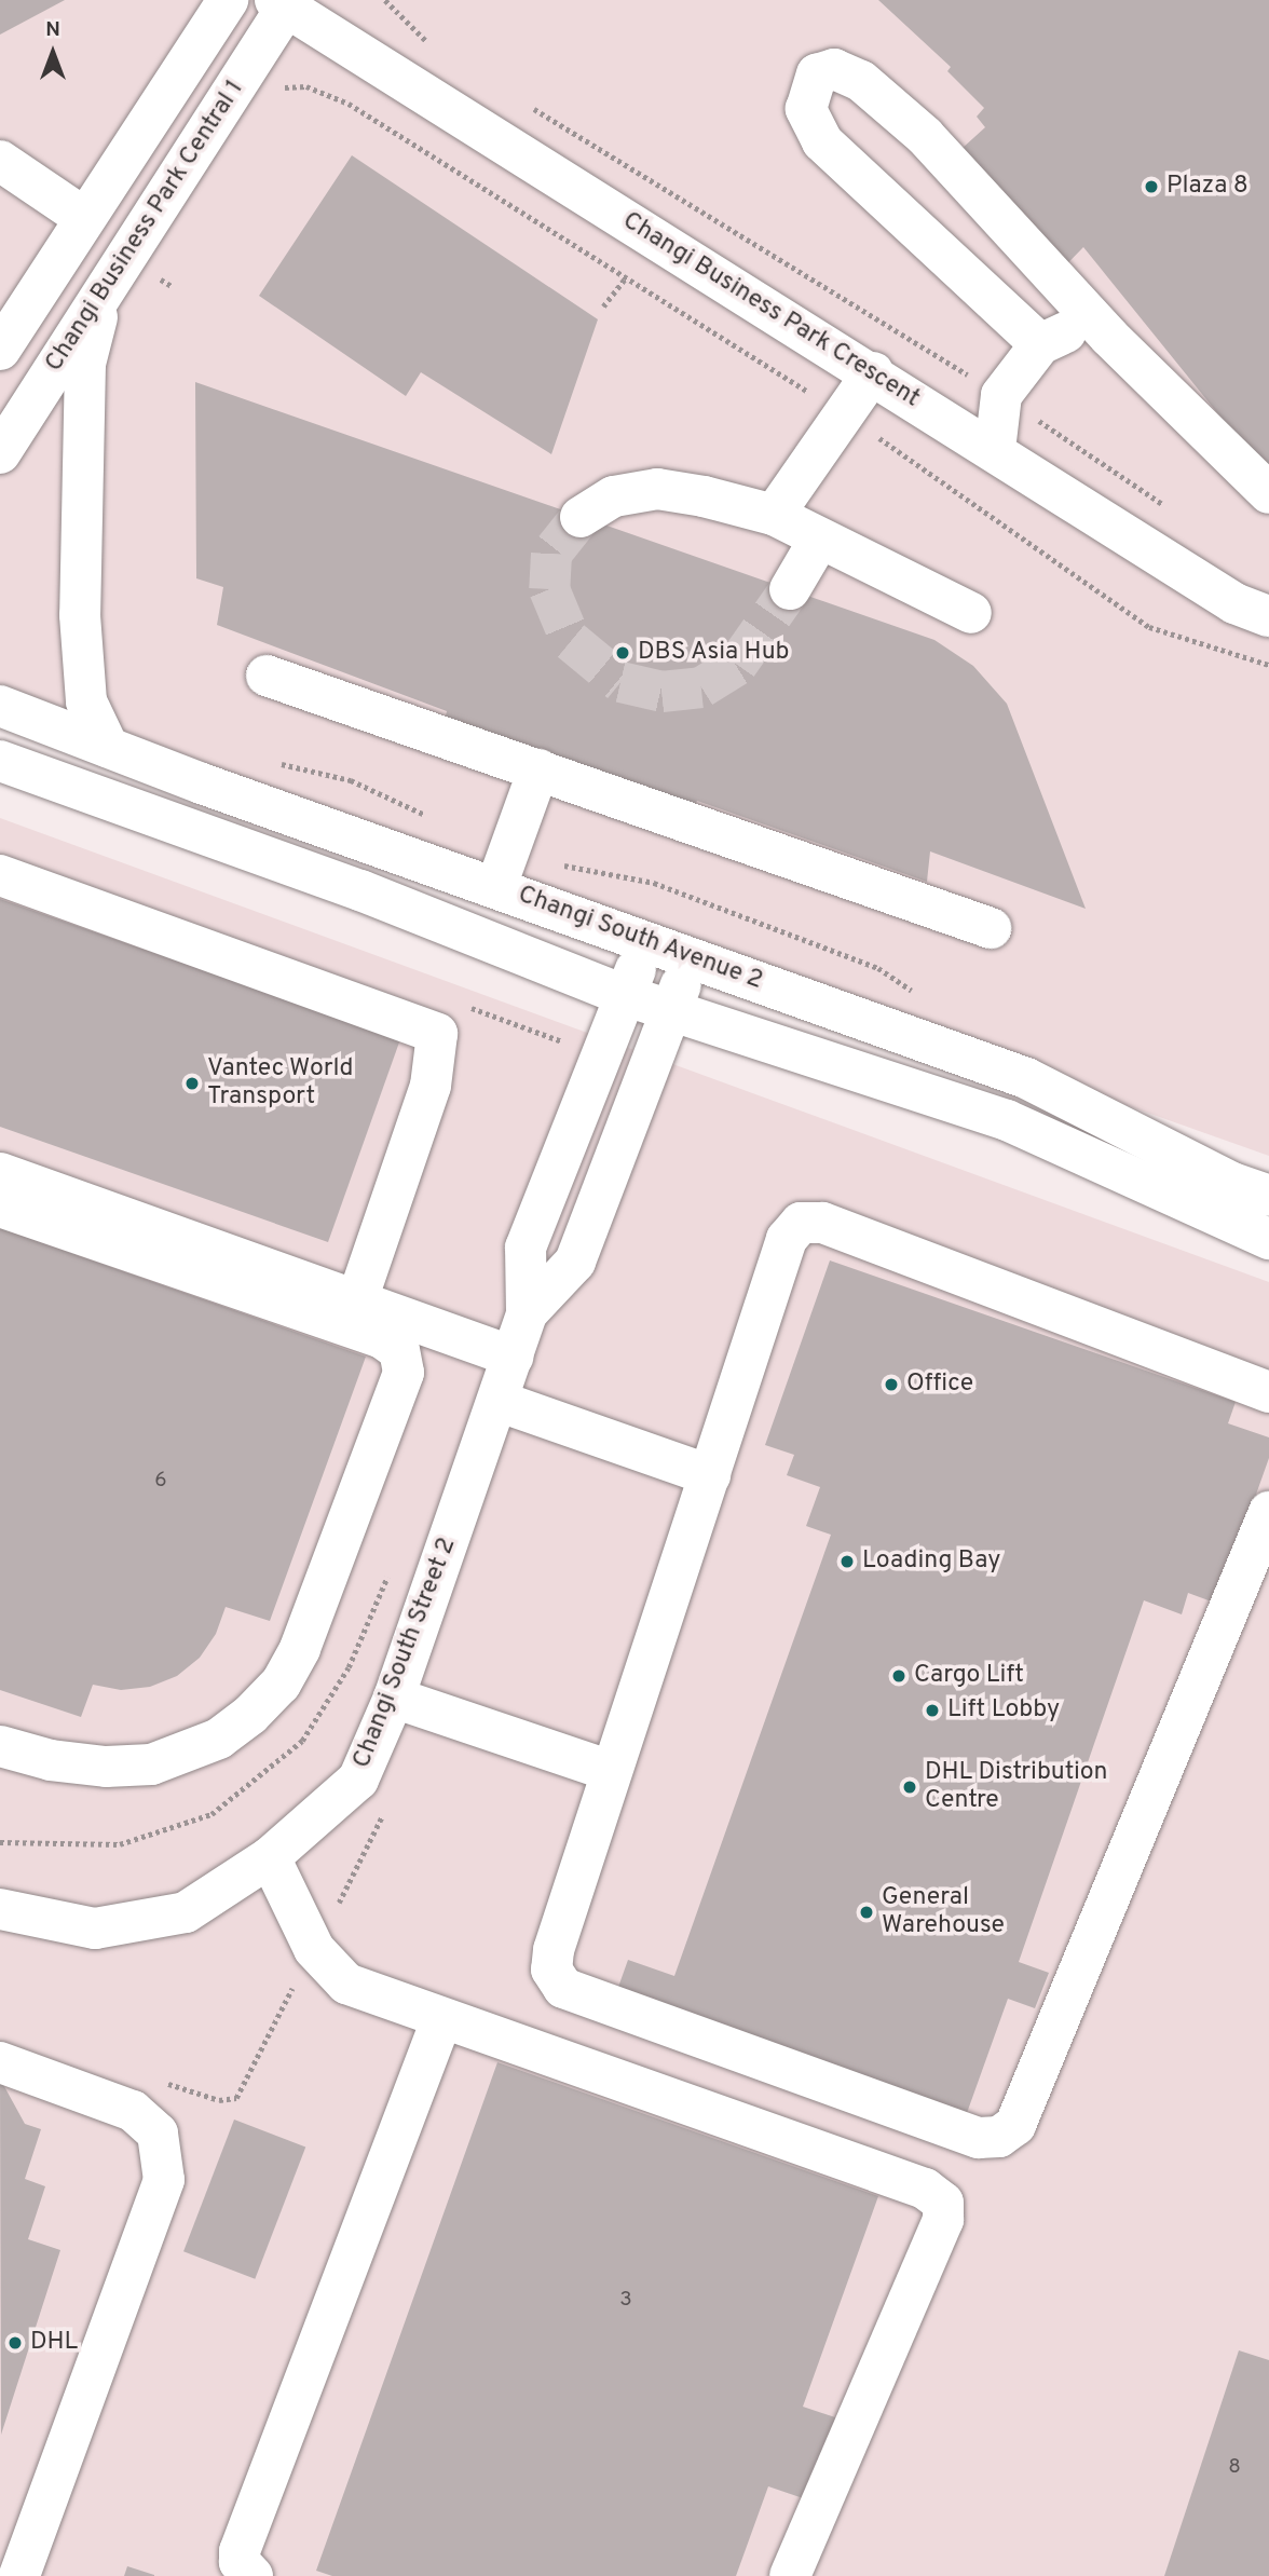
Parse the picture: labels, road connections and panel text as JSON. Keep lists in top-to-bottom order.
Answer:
{
  "streets": {
    "street": [
      "Changi Business Park Central 1",
      "Changi Business Park Crescent",
      "Changi South Avenue 2",
      "Changi South Street 2"
    ]
  },
  "crossings": [
    ["Changi Business Park Central 1", "Changi Business Park Crescent"],
    ["Changi South Avenue 2", "Changi South Street 2"]
  ],
  "places": [
    "Plaza 8",
    "DBS Asia Hub",
    "Vantec World Transport",
    "Office",
    "Loading Bay",
    "Cargo Lift",
    "Lift Lobby",
    "DHL Distribution Centre",
    "General Warehouse",
    "DHL"
  ],
  "house_numbers": ["6", "3", "8"],
  "north": "top"
}
